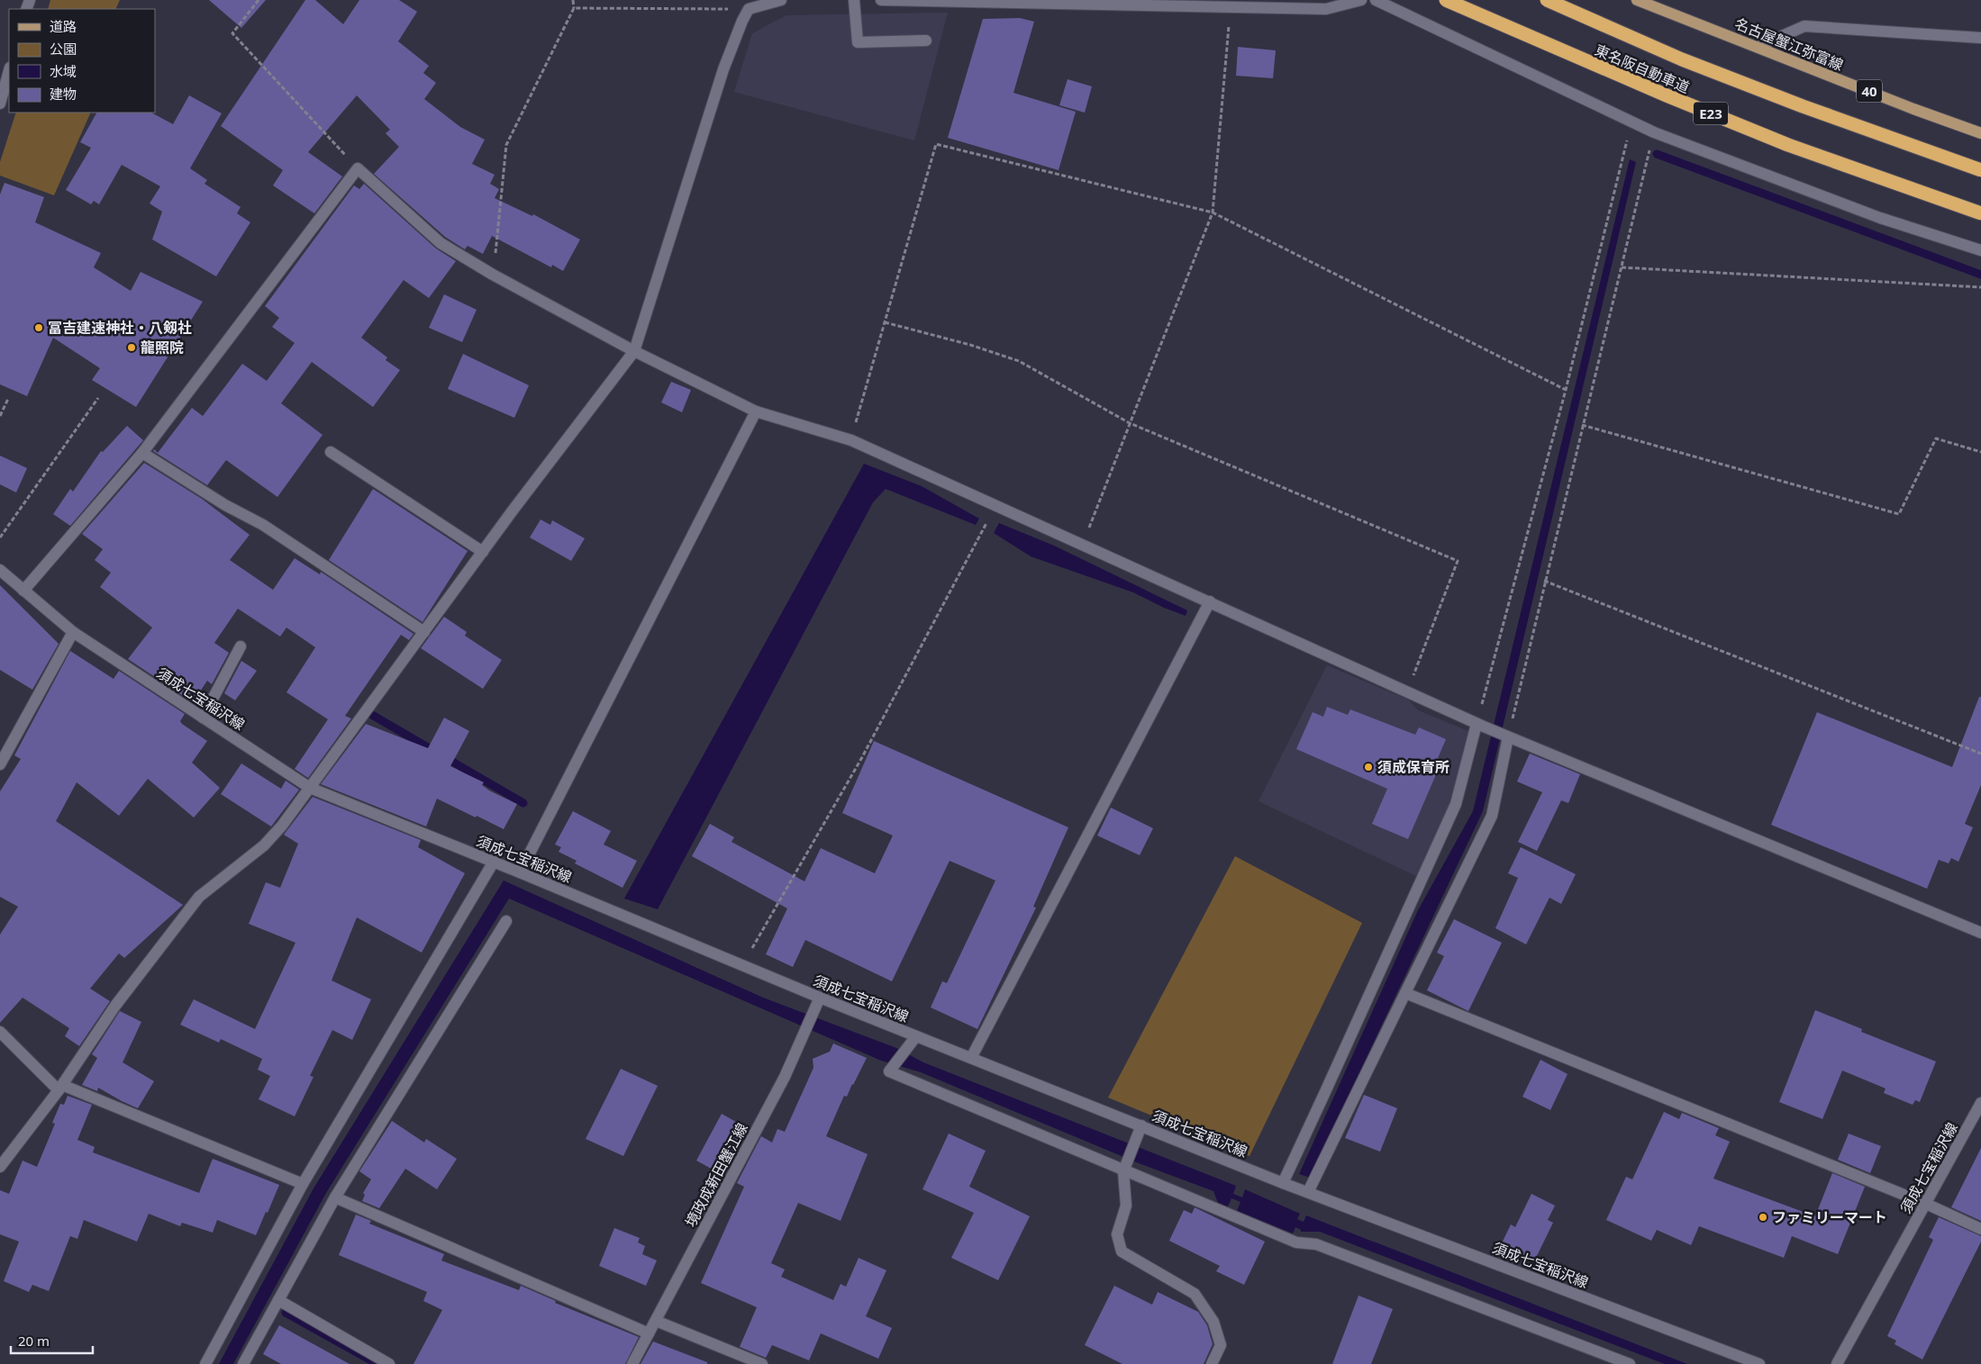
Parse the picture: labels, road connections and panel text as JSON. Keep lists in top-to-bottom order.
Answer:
{
  "streets": {
    "highway": ["東名阪自動車道", "E23"],
    "main road": ["名古屋蟹江弥富線", "40"],
    "street": ["須成七宝稲沢線", "境政成新田蟹江線"]
  },
  "crossings": [
    ["須成七宝稲沢線", "境政成新田蟹江線"]
  ],
  "places": [
    "冨吉建速神社・八剱社",
    "龍照院",
    "須成保育所",
    "ファミリーマート"
  ],
  "legend": [
    "道路",
    "公園",
    "水域",
    "建物"
  ],
  "scale_bar": "20 m"
}
